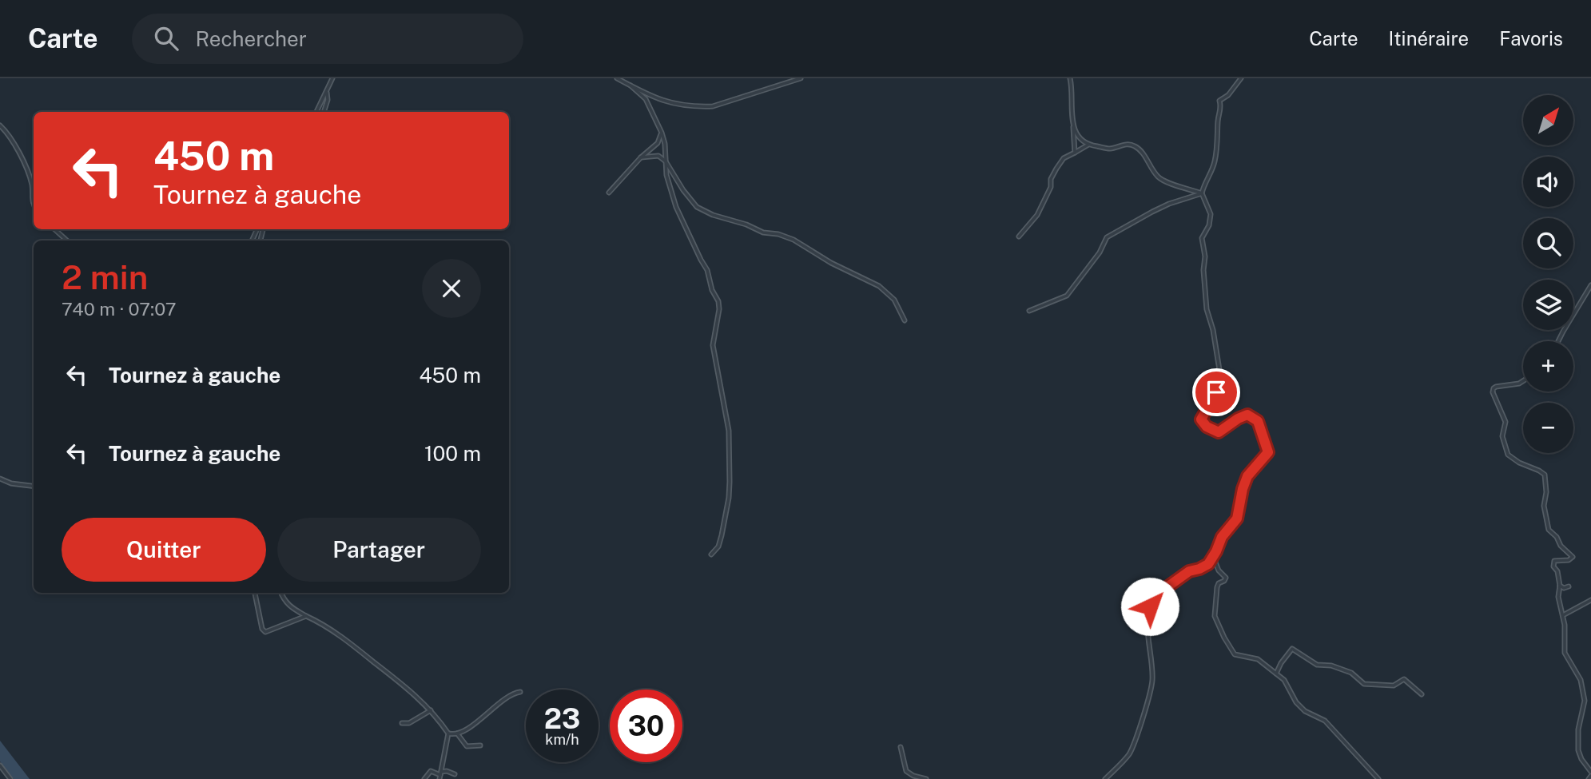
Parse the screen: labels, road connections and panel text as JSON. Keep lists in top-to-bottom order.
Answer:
{
  "north": "top right",
  "page": {
    "header": "Carte",
    "search": "Rechercher",
    "nav": ["Carte", "Itinéraire", "Favoris"],
    "map_buttons": ["+", "−"],
    "turn": ["450 m", "Tournez à gauche"],
    "heading": ["2 min", "740 m · 07:07"],
    "list": [
      {
        "name": "Tournez à gauche",
        "value": "450 m"
      },
      {
        "name": "Tournez à gauche",
        "value": "100 m"
      }
    ],
    "buttons": ["Quitter", "Partager"],
    "speed": "23 km/h",
    "limit": "30"
  }
}
